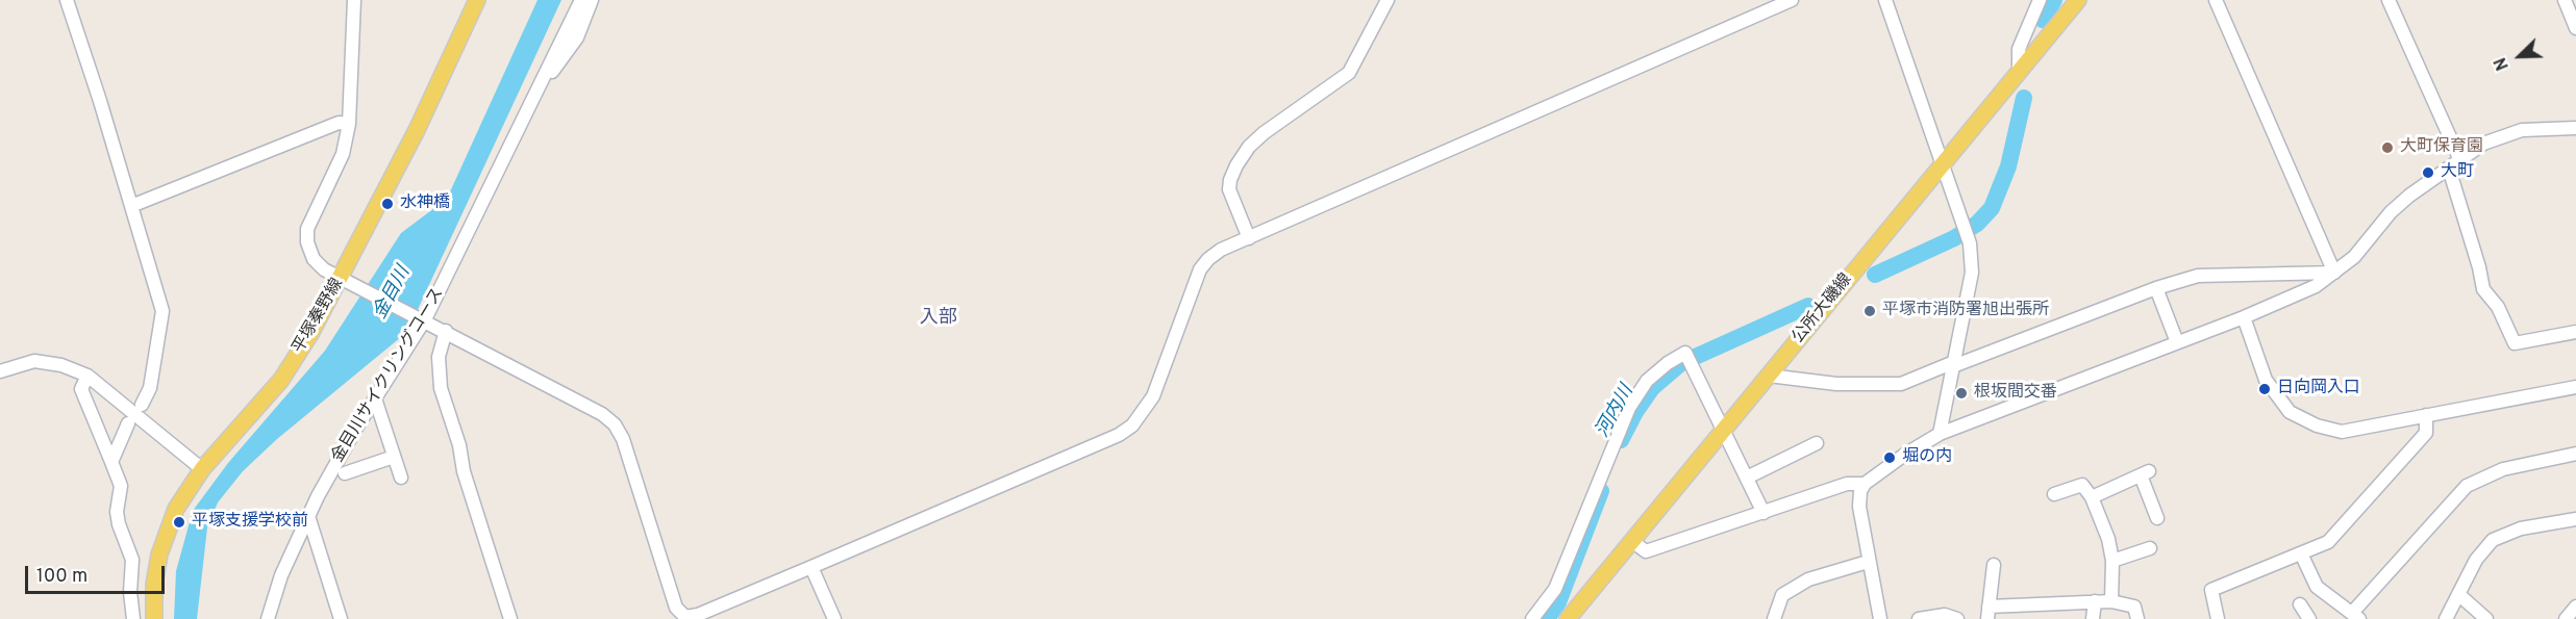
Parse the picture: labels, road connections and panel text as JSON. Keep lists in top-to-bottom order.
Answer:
{
  "streets": {
    "main road": ["公所大磯線", "平塚秦野線"],
    "street": ["金目川サイクリングコース"]
  },
  "districts": ["入部"],
  "water": ["金目川", "河内川"],
  "places": [
    "大町保育園",
    "大町",
    "水神橋",
    "平塚市消防署旭出張所",
    "日向岡入口",
    "根坂間交番",
    "堀の内",
    "平塚支援学校前"
  ],
  "scale_bar": "100 m",
  "north": "bottom left"
}
